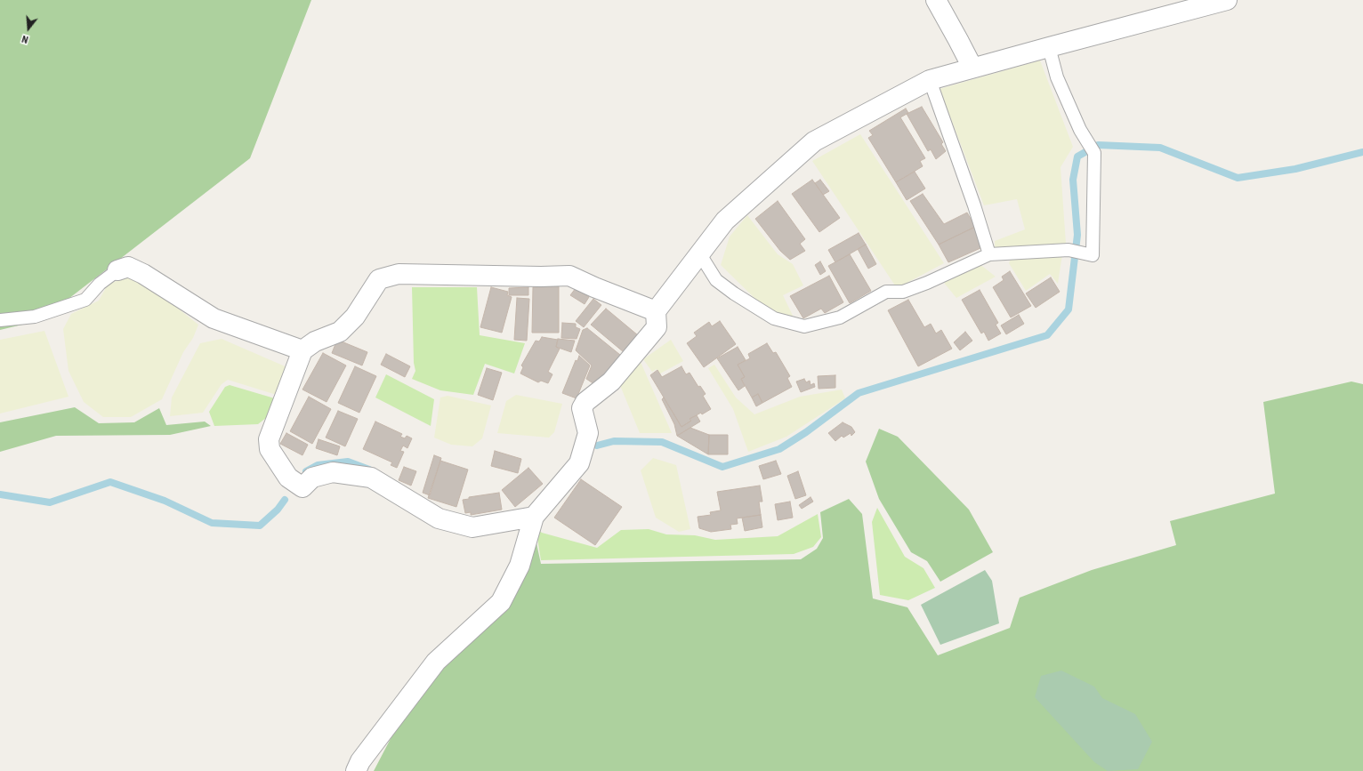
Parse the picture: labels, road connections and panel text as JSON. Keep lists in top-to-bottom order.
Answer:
{
  "north": "bottom"
}
